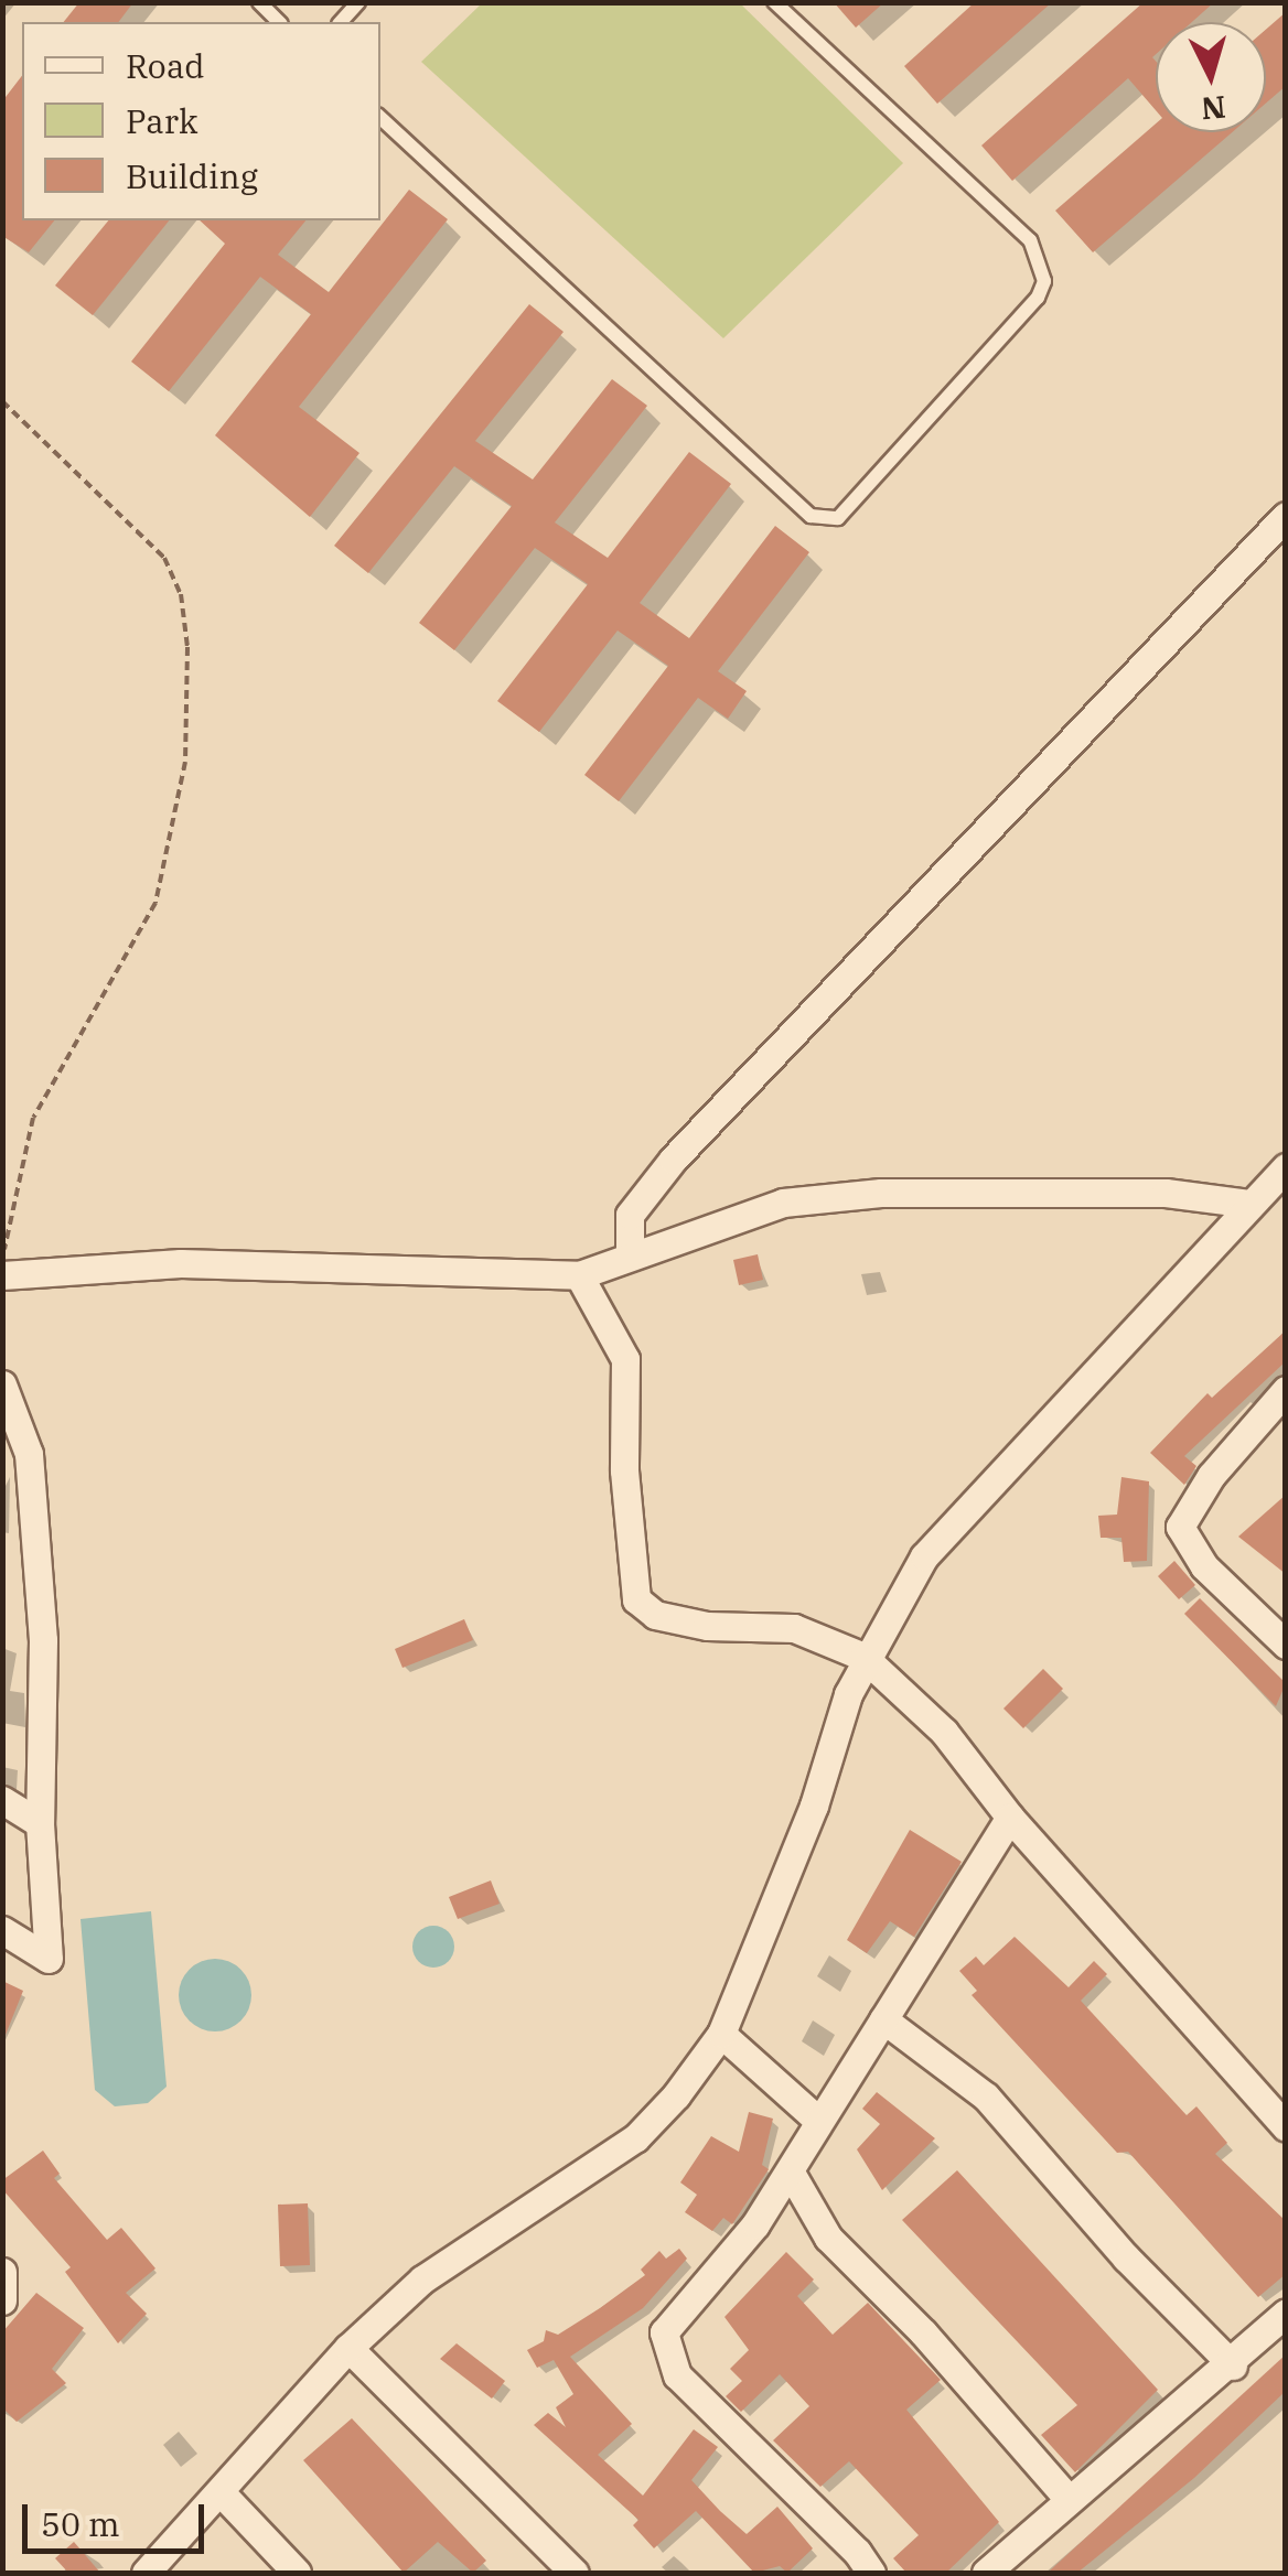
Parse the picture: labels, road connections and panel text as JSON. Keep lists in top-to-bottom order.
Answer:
{
  "legend": ["Road", "Park", "Building"],
  "scale_bar": "50 m",
  "north": "bottom"
}
